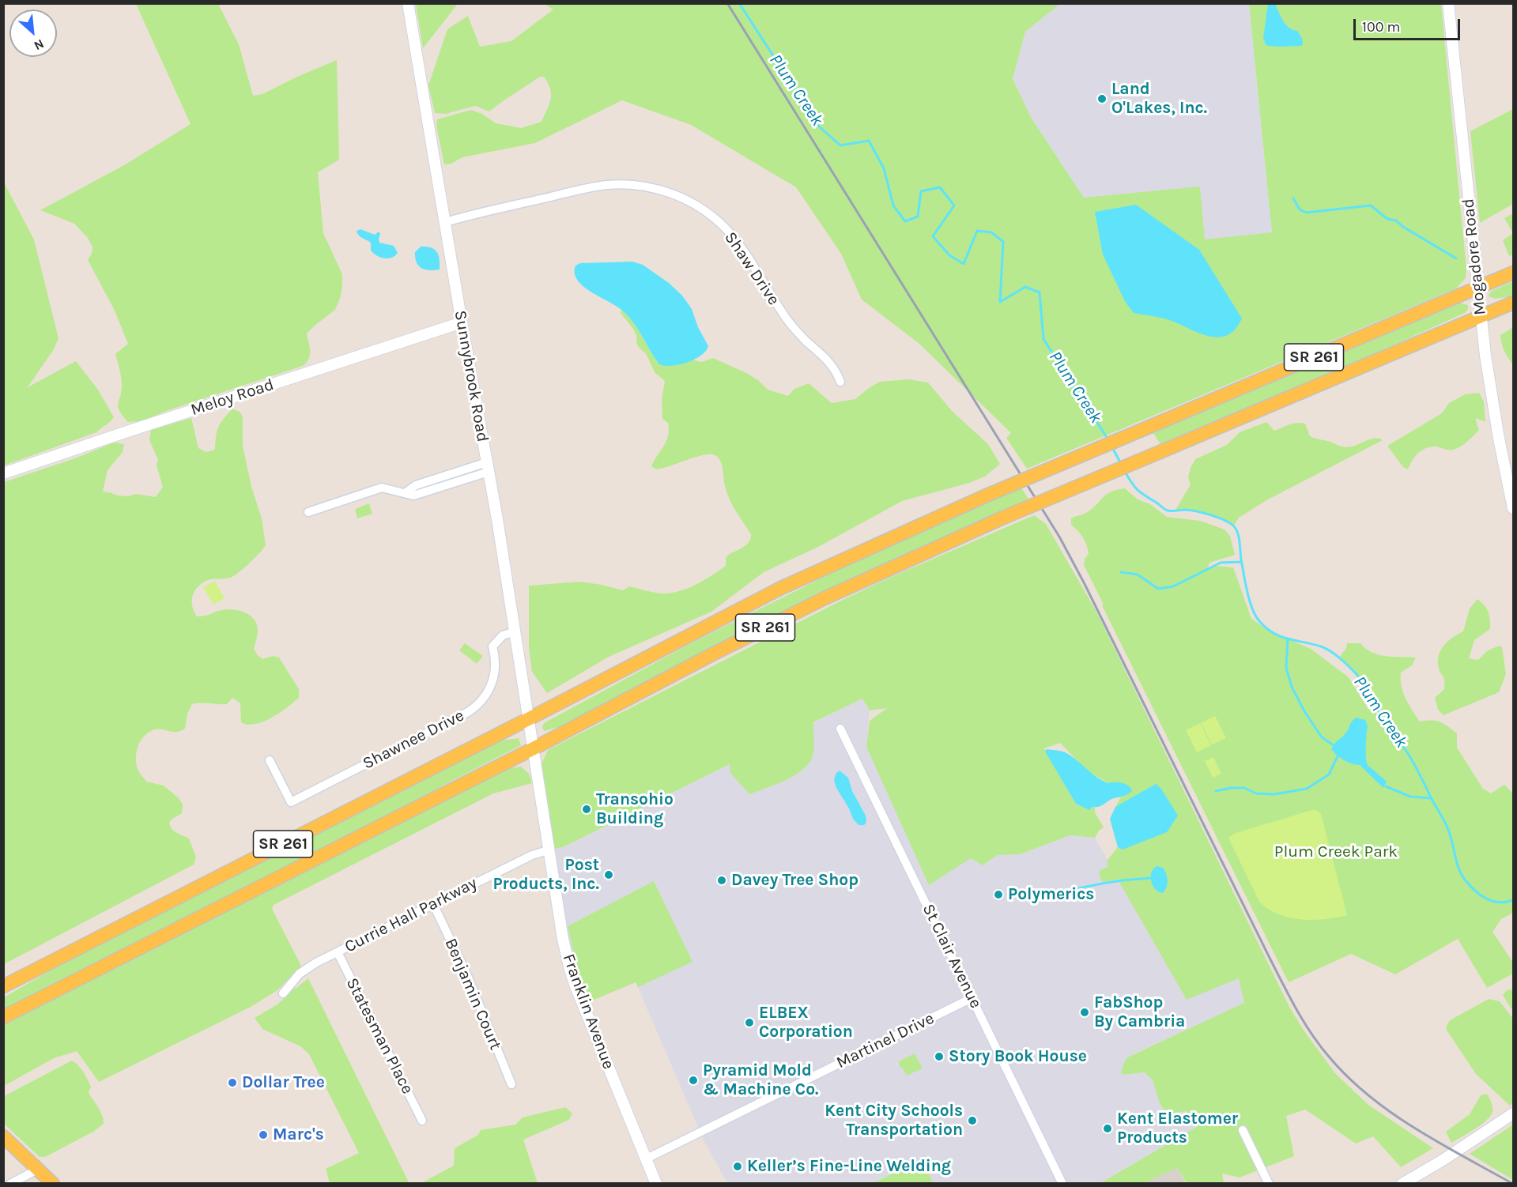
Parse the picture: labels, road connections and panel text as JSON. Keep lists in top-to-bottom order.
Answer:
{
  "streets": {
    "main road": ["SR 261"],
    "street": [
      "Mogadore Road",
      "Shaw Drive",
      "Sunnybrook Road",
      "Meloy Road",
      "Shawnee Drive",
      "Currie Hall Parkway",
      "St Clair Avenue",
      "Benjamin Court",
      "Franklin Avenue",
      "Statesman Place",
      "Martinel Drive"
    ]
  },
  "crossings": [
    ["Mogadore Road", "SR 261"],
    ["Shaw Drive", "Sunnybrook Road"],
    ["SR 261", "Sunnybrook Road"],
    ["SR 261", "Franklin Avenue"],
    ["Sunnybrook Road", "Meloy Road"],
    ["Sunnybrook Road", "Shawnee Drive"],
    ["Sunnybrook Road", "Franklin Avenue"],
    ["Currie Hall Parkway", "Benjamin Court"],
    ["Currie Hall Parkway", "Franklin Avenue"],
    ["Currie Hall Parkway", "Statesman Place"],
    ["St Clair Avenue", "Martinel Drive"],
    ["Franklin Avenue", "Martinel Drive"]
  ],
  "water": ["Plum Creek"],
  "parks": ["Plum Creek Park"],
  "places": [
    "Land O'Lakes, Inc.",
    "Transohio Building",
    "Post Products, Inc.",
    "Davey Tree Shop",
    "Polymerics",
    "FabShop By Cambria",
    "ELBEX Corporation",
    "Story Book House",
    "Pyramid Mold & Machine Co.",
    "Dollar Tree",
    "Kent City Schools Transportation",
    "Kent Elastomer Products",
    "Marc's",
    "Keller’s Fine-Line Welding"
  ],
  "scale_bar": "100 m",
  "north": "bottom right"
}
